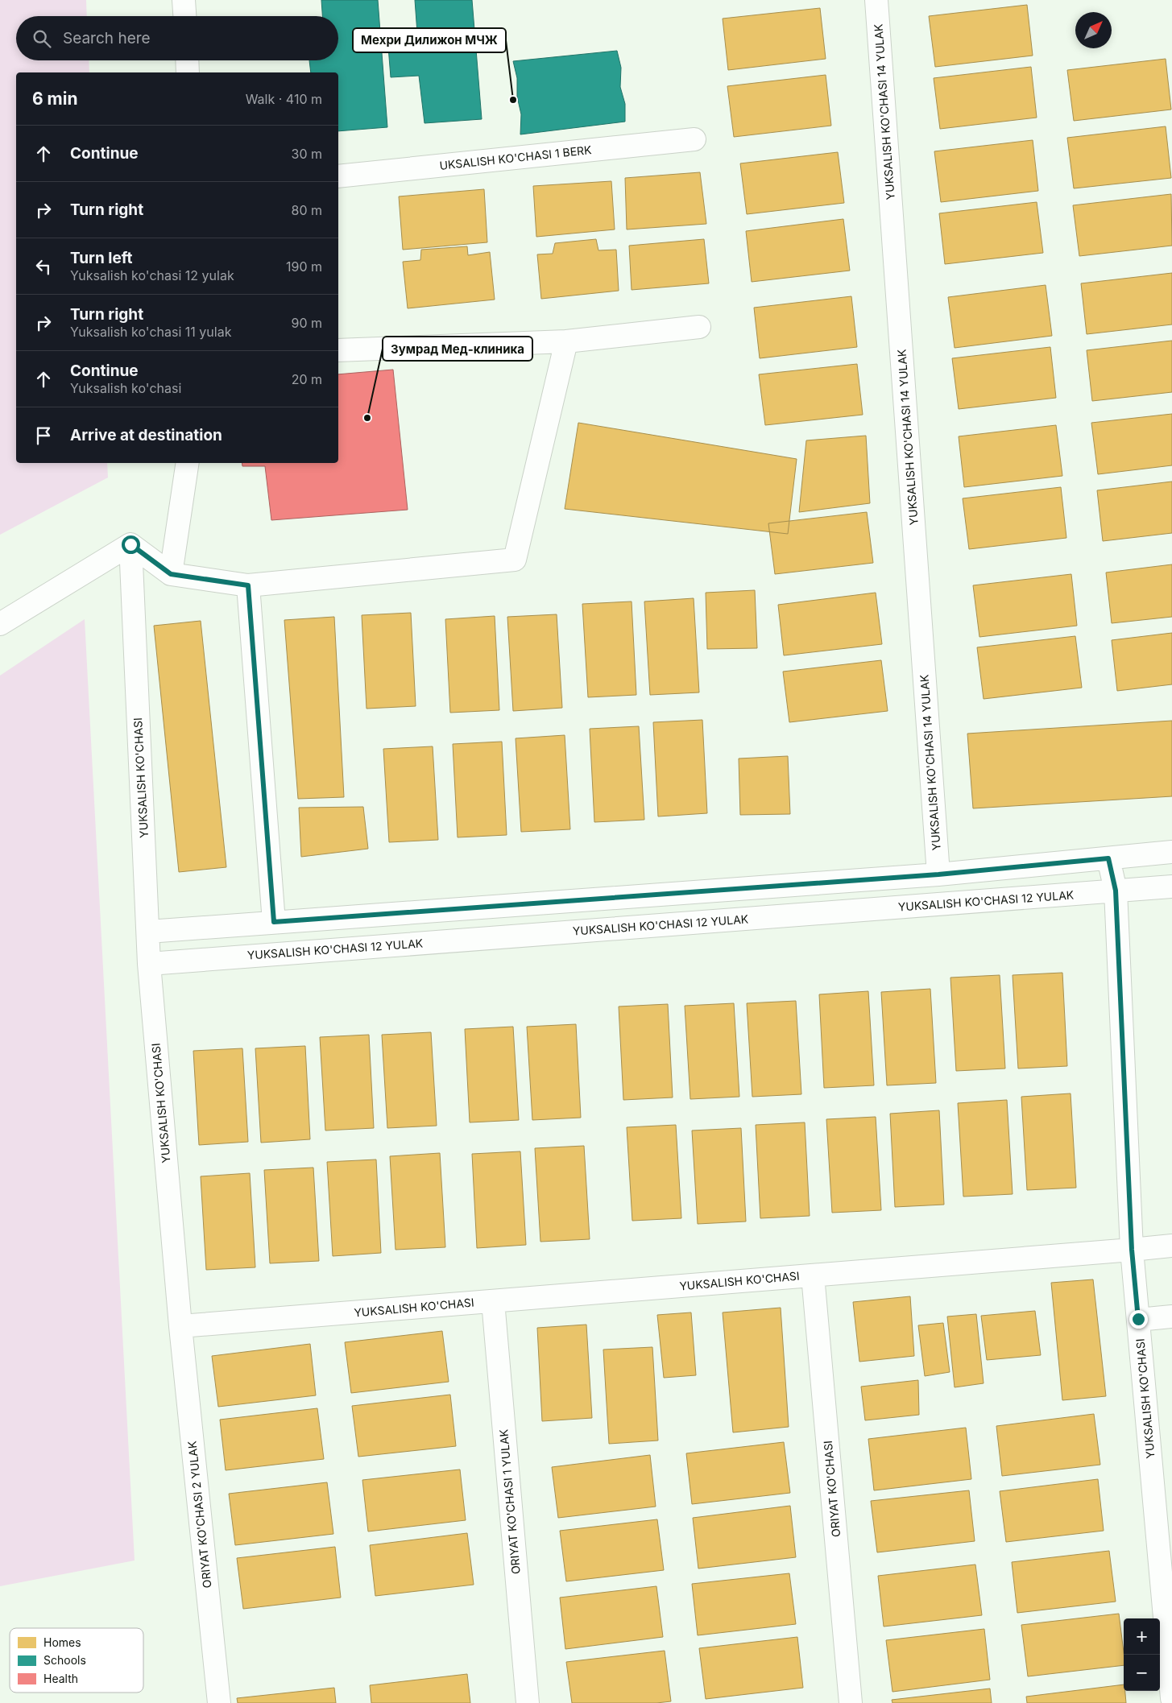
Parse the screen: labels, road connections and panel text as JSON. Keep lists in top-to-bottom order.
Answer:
{
  "streets": {
    "street": [
      "YUKSALISH KO'CHASI 14 YULAK",
      "UKSALISH KO'CHASI 1 BERK",
      "YUKSALISH KO'CHASI",
      "YUKSALISH KO'CHASI 12 YULAK",
      "ORIYAT KO'CHASI",
      "ORIYAT KO'CHASI 1 YULAK",
      "ORIYAT KO'CHASI 2 YULAK"
    ]
  },
  "crossings": [
    ["YUKSALISH KO'CHASI", "YUKSALISH KO'CHASI 12 YULAK"],
    ["YUKSALISH KO'CHASI", "ORIYAT KO'CHASI"],
    ["YUKSALISH KO'CHASI", "ORIYAT KO'CHASI 1 YULAK"],
    ["YUKSALISH KO'CHASI", "ORIYAT KO'CHASI 2 YULAK"]
  ],
  "places": ["Мехри Дилижон МЧЖ", "Зумрад Мед-клиника"],
  "legend": ["Homes", "Schools", "Health"],
  "north": "top right",
  "page": {
    "search": "Search here",
    "heading": ["6 min", "Walk · 410 m"],
    "list": [
      ["Continue", "30 m"],
      ["Turn right", "80 m"],
      ["Turn left", "Yuksalish ko'chasi 12 yulak", "190 m"],
      ["Turn right", "Yuksalish ko'chasi 11 yulak", "90 m"],
      ["Continue", "Yuksalish ko'chasi", "20 m"],
      "Arrive at destination"
    ],
    "map_buttons": ["+", "−"]
  }
}
